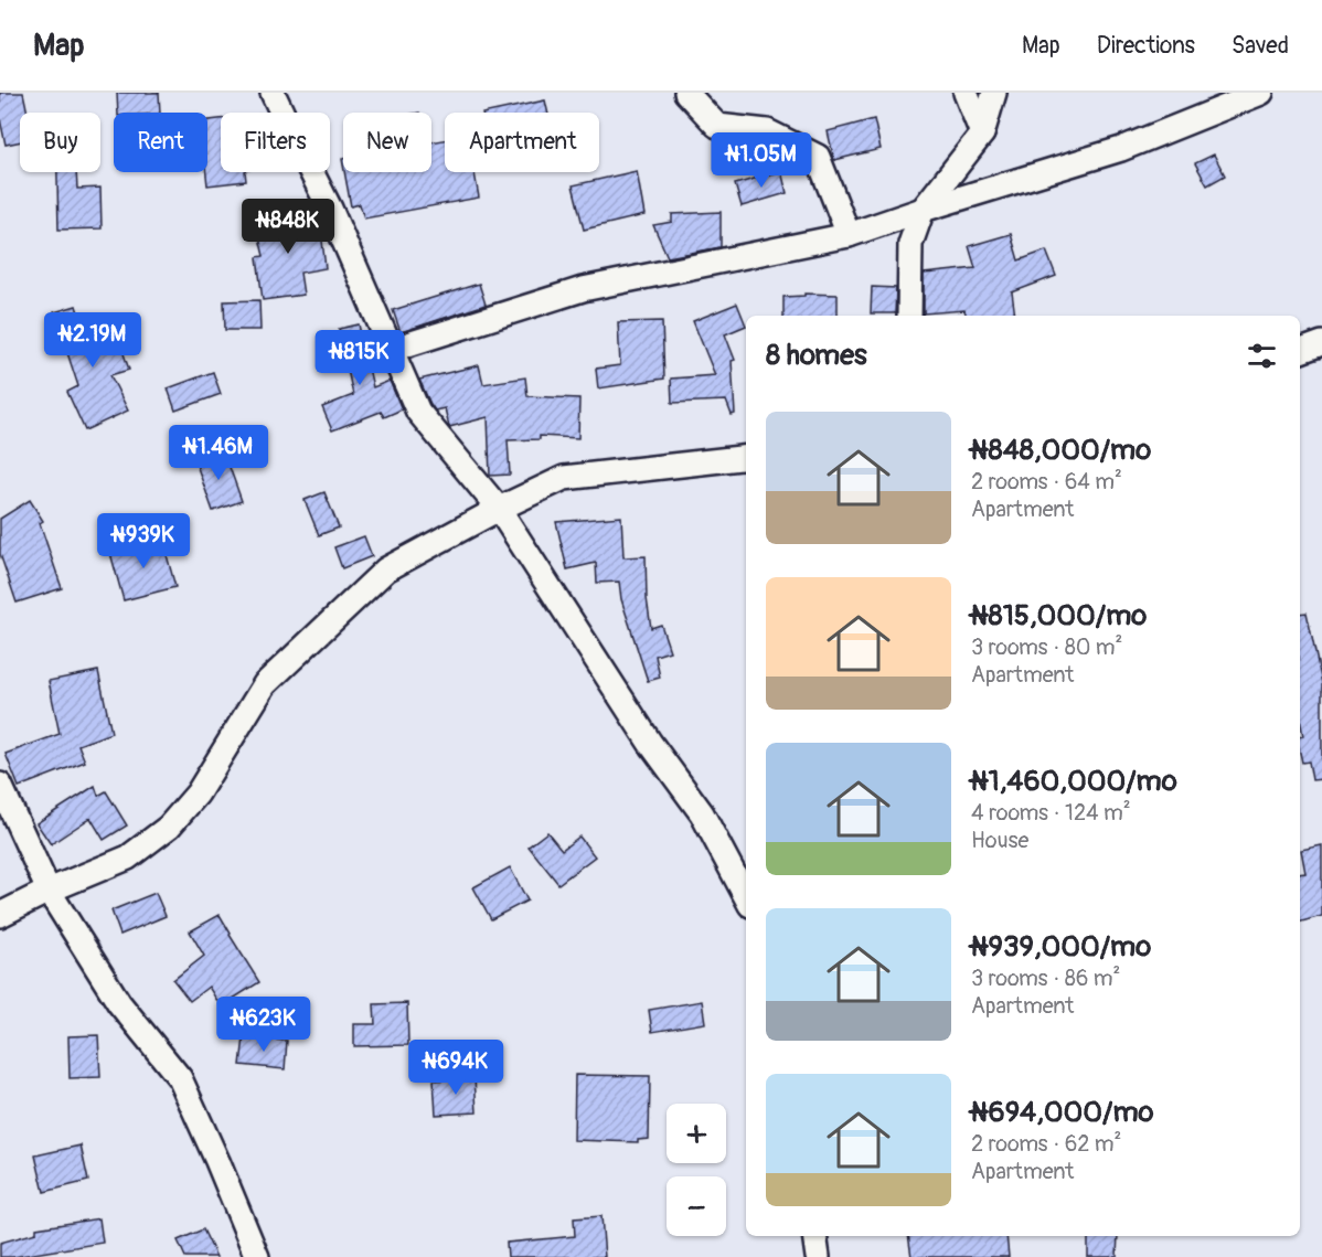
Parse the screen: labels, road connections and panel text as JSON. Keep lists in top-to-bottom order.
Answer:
{
  "page": {
    "header": "Map",
    "nav": ["Map", "Directions", "Saved"],
    "chip": [
      "Buy",
      "Rent",
      "Filters",
      "New",
      "Apartment"
    ],
    "price": [
      "₦1.05M",
      "₦848K",
      "₦2.19M",
      "₦815K",
      "₦1.46M",
      "₦939K",
      "₦623K",
      "₦694K"
    ],
    "heading": "8 homes",
    "list": [
      {
        "name": "₦848,000/mo",
        "note": "2 rooms · 64 m² · Apartment"
      },
      {
        "name": "₦815,000/mo",
        "note": "3 rooms · 80 m² · Apartment"
      },
      {
        "name": "₦1,460,000/mo",
        "note": "4 rooms · 124 m² · House"
      },
      {
        "name": "₦939,000/mo",
        "note": "3 rooms · 86 m² · Apartment"
      },
      {
        "name": "₦694,000/mo",
        "note": "2 rooms · 62 m² · Apartment"
      }
    ],
    "map_buttons": ["+", "−"]
  }
}
